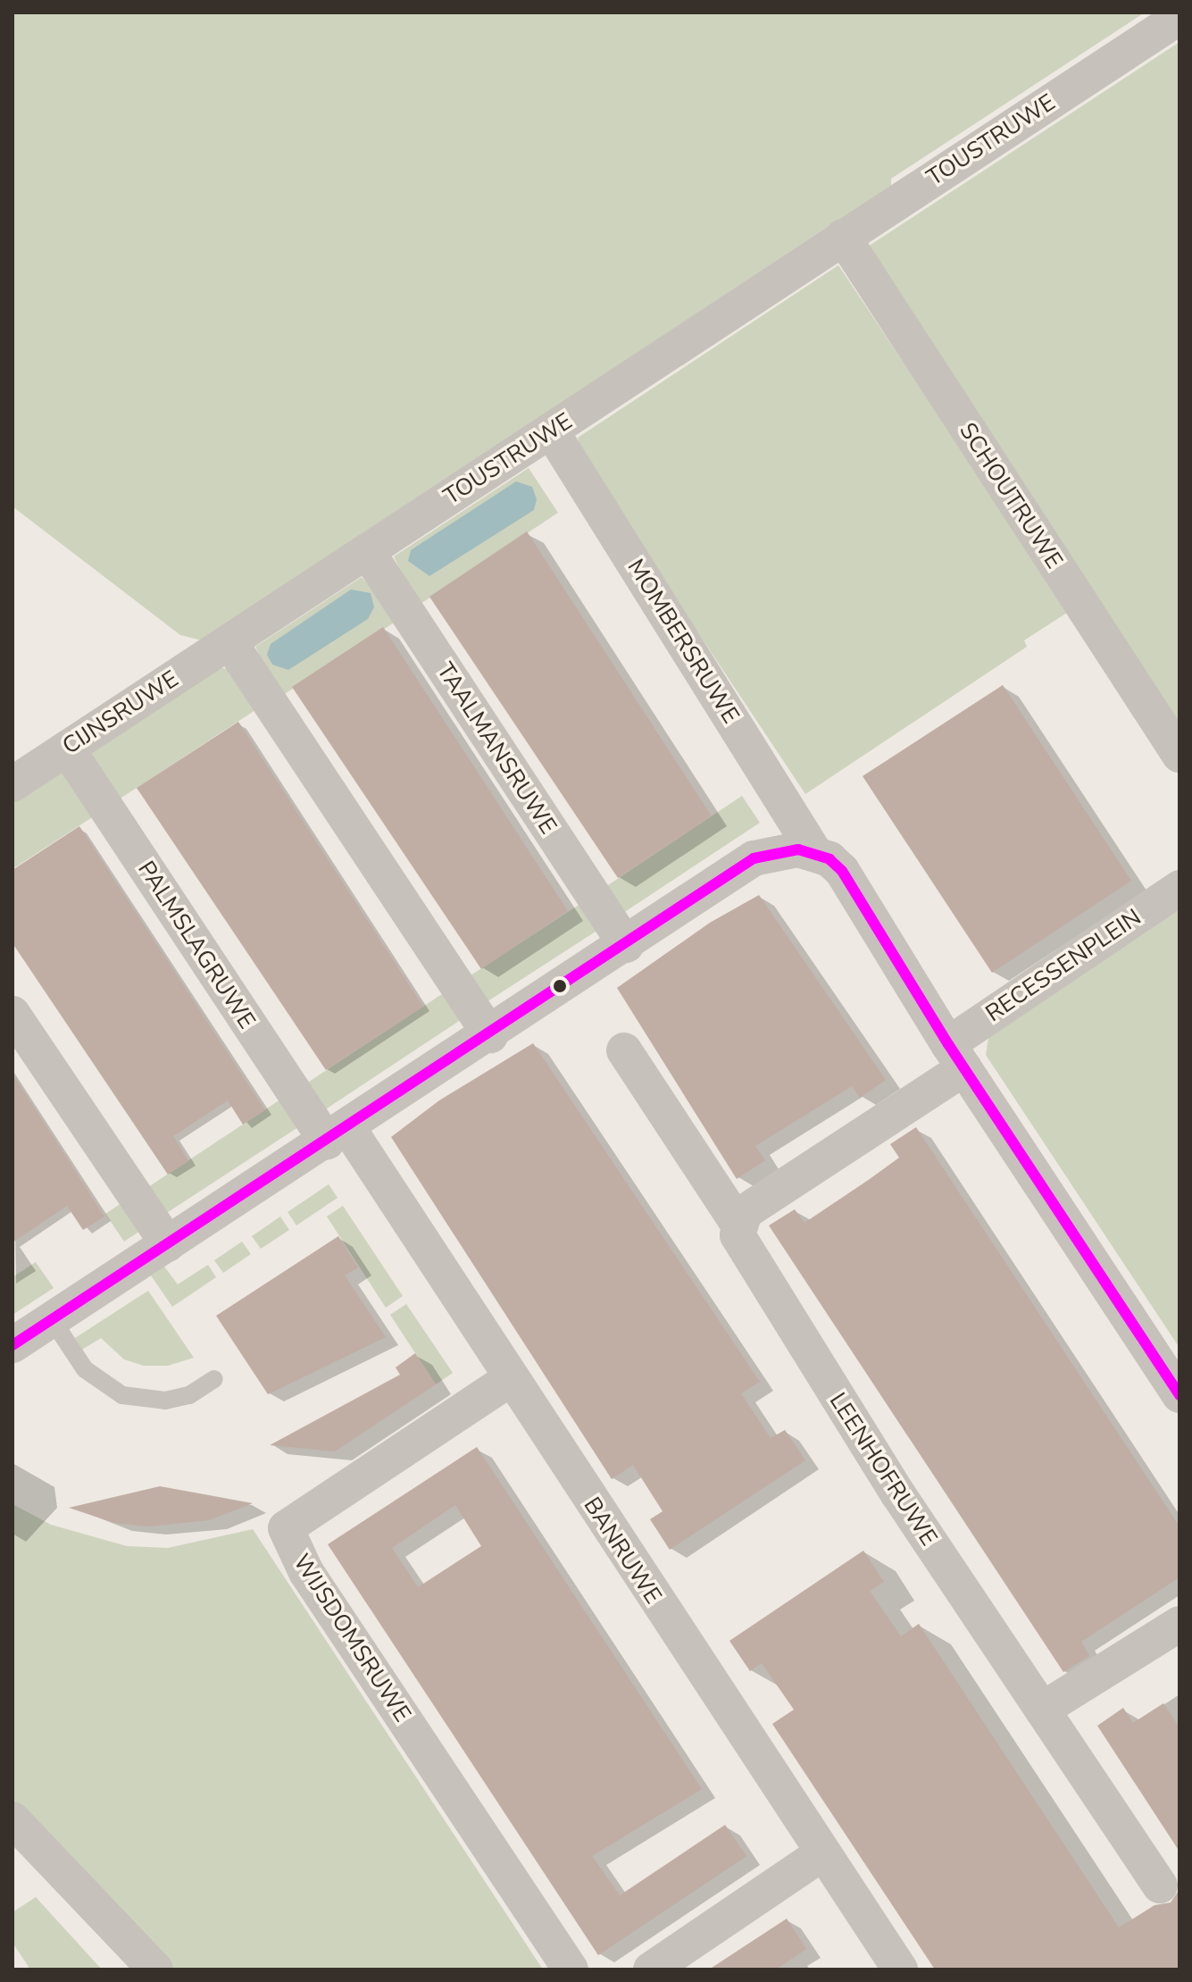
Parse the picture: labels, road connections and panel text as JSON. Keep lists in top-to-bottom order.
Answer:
{
  "streets": {
    "street": [
      "TOUSTRUWE",
      "SCHOUTRUWE",
      "MOMBERSRUWE",
      "CIJNSRUWE",
      "TAALMANSRUWE",
      "PALMSLAGRUWE",
      "RECESSENPLEIN",
      "LEENHOFRUWE",
      "BANRUWE",
      "WIJSDOMSRUWE"
    ]
  },
  "crossings": [
    ["TOUSTRUWE", "SCHOUTRUWE"],
    ["TOUSTRUWE", "MOMBERSRUWE"],
    ["TOUSTRUWE", "CIJNSRUWE"],
    ["TOUSTRUWE", "TAALMANSRUWE"],
    ["CIJNSRUWE", "PALMSLAGRUWE"],
    ["PALMSLAGRUWE", "BANRUWE"],
    ["BANRUWE", "WIJSDOMSRUWE"]
  ]
}
